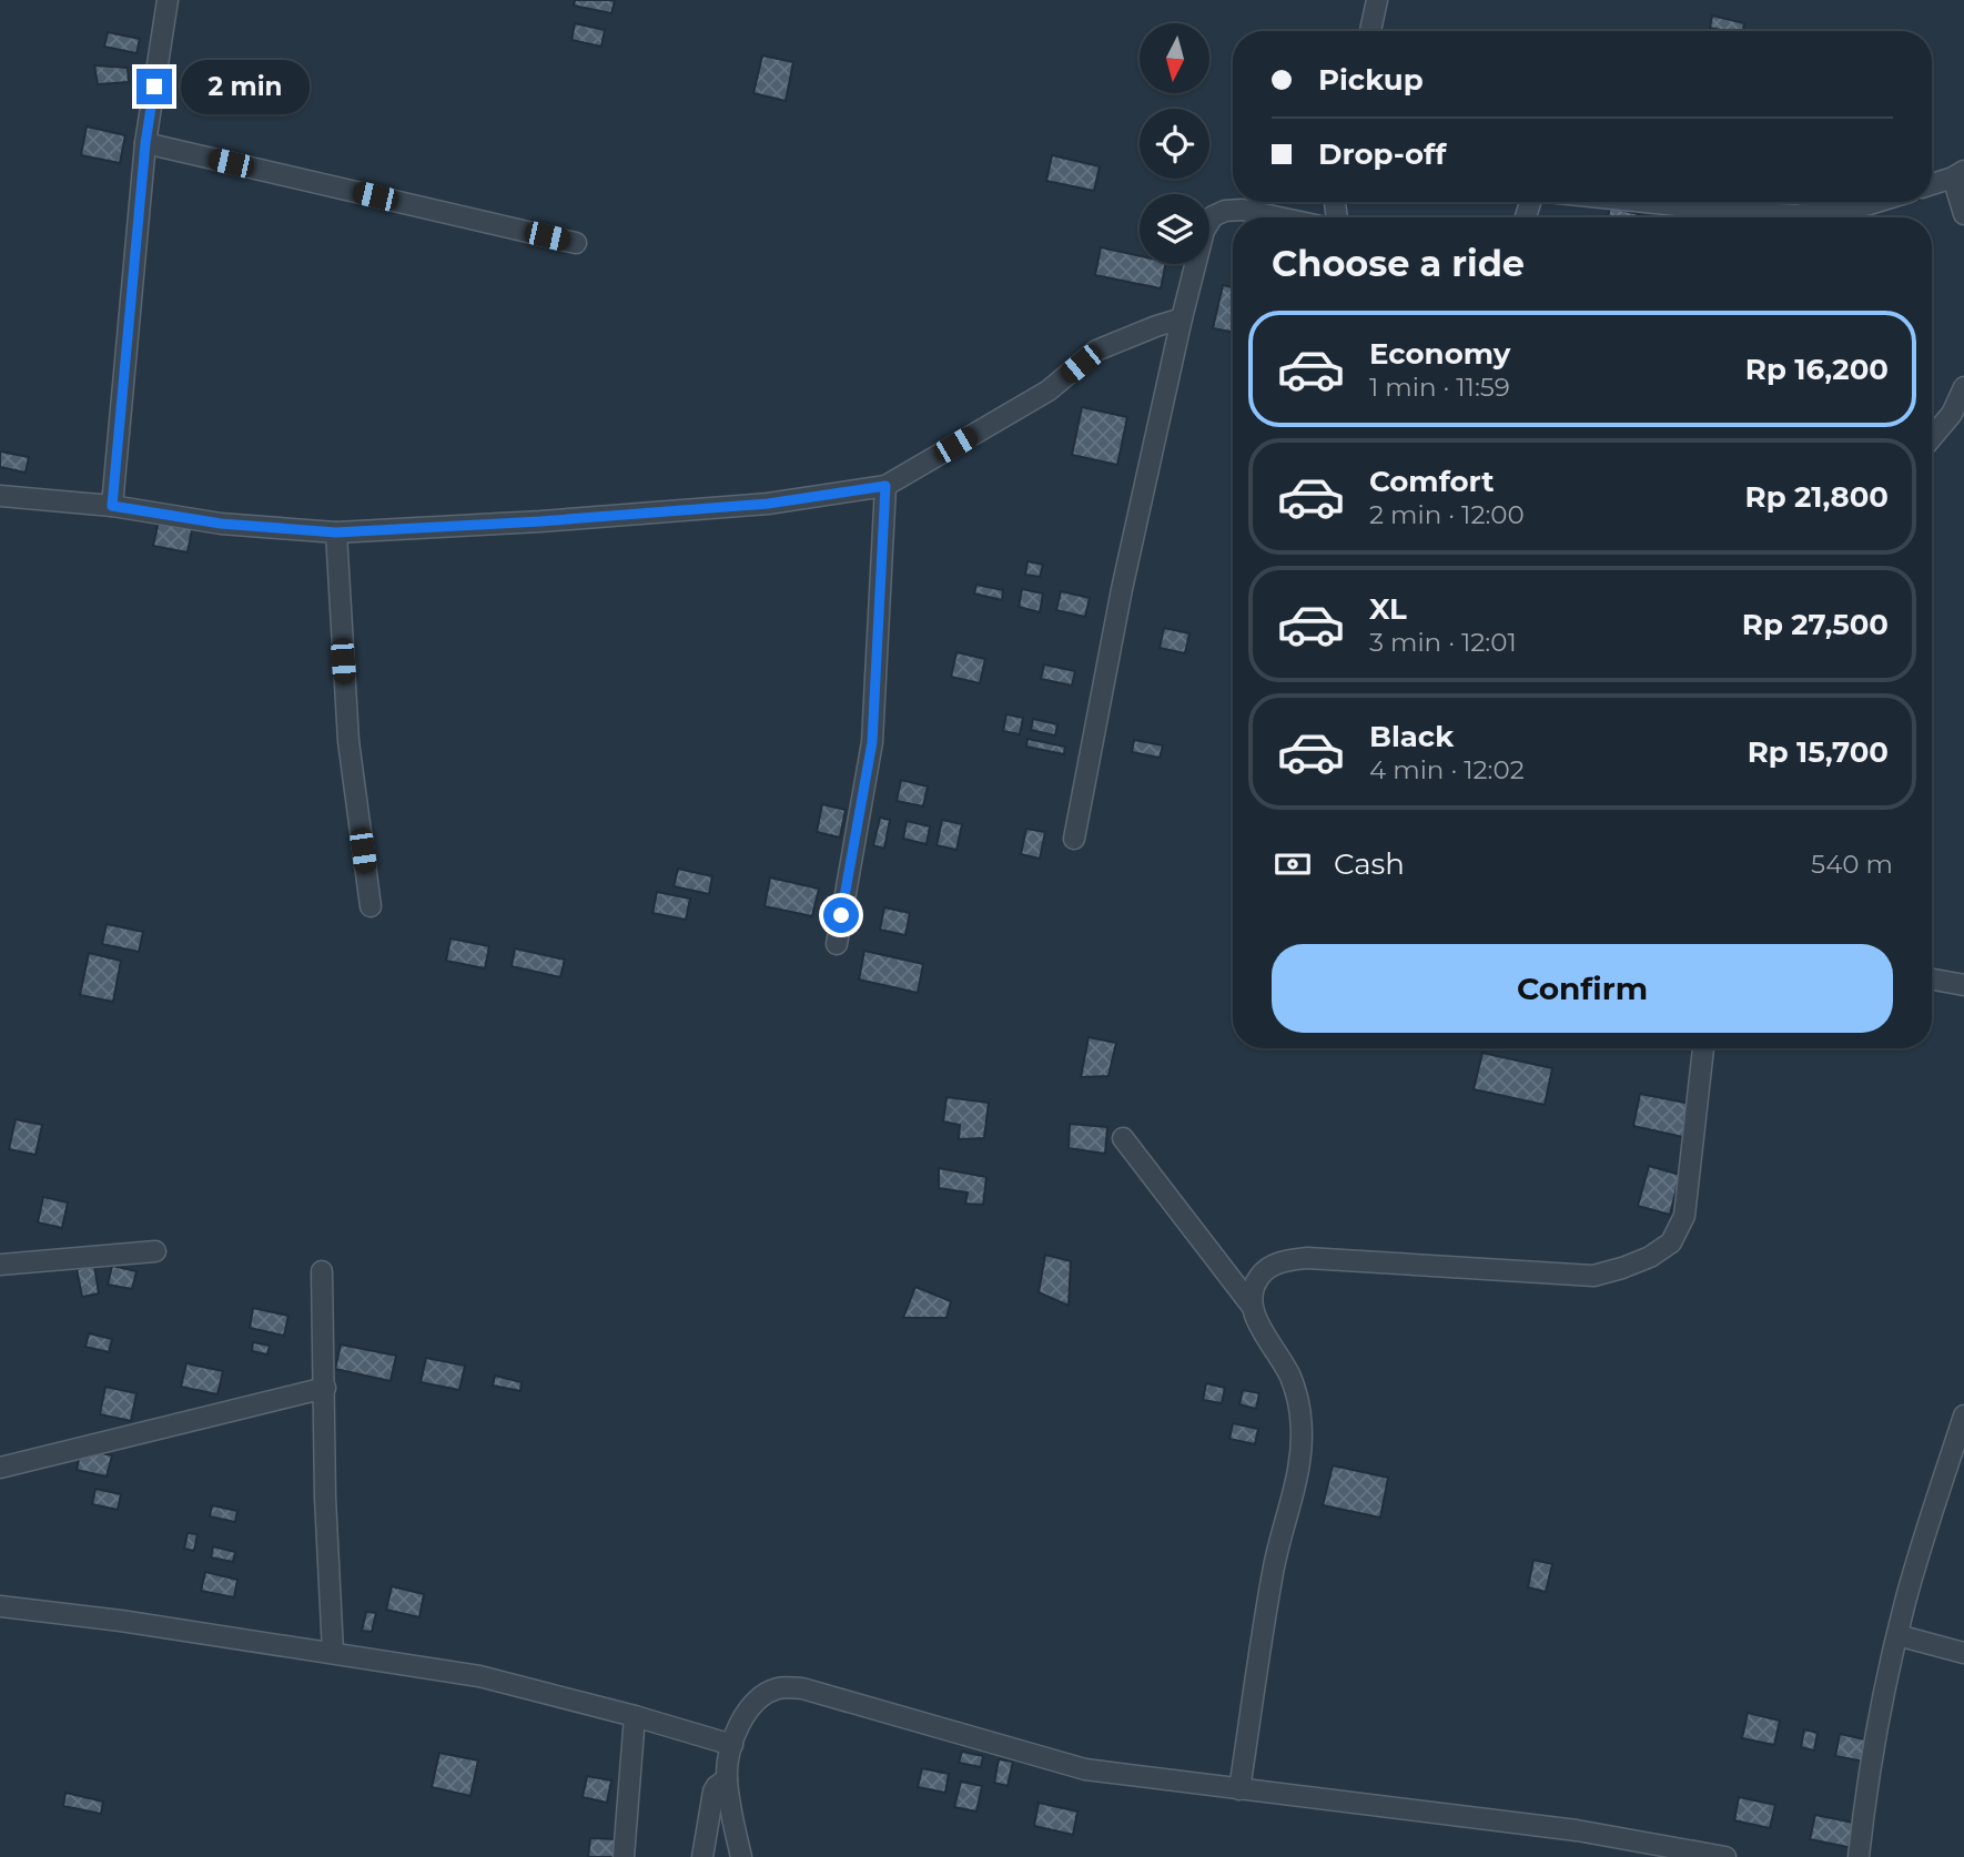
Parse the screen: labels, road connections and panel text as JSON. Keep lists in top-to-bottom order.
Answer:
{
  "north": "bottom",
  "page": {
    "banner": ["Pickup", "Drop-off"],
    "bubble": "2 min",
    "heading": "Choose a ride",
    "list": [
      {
        "name": "Economy",
        "note": "1 min · 11:59",
        "value": "Rp 16,200"
      },
      {
        "name": "Comfort",
        "note": "2 min · 12:00",
        "value": "Rp 21,800"
      },
      {
        "name": "XL",
        "note": "3 min · 12:01",
        "value": "Rp 27,500"
      },
      {
        "name": "Black",
        "note": "4 min · 12:02",
        "value": "Rp 15,700"
      }
    ],
    "pay": ["Cash", "540 m"],
    "buttons": "Confirm"
  }
}
